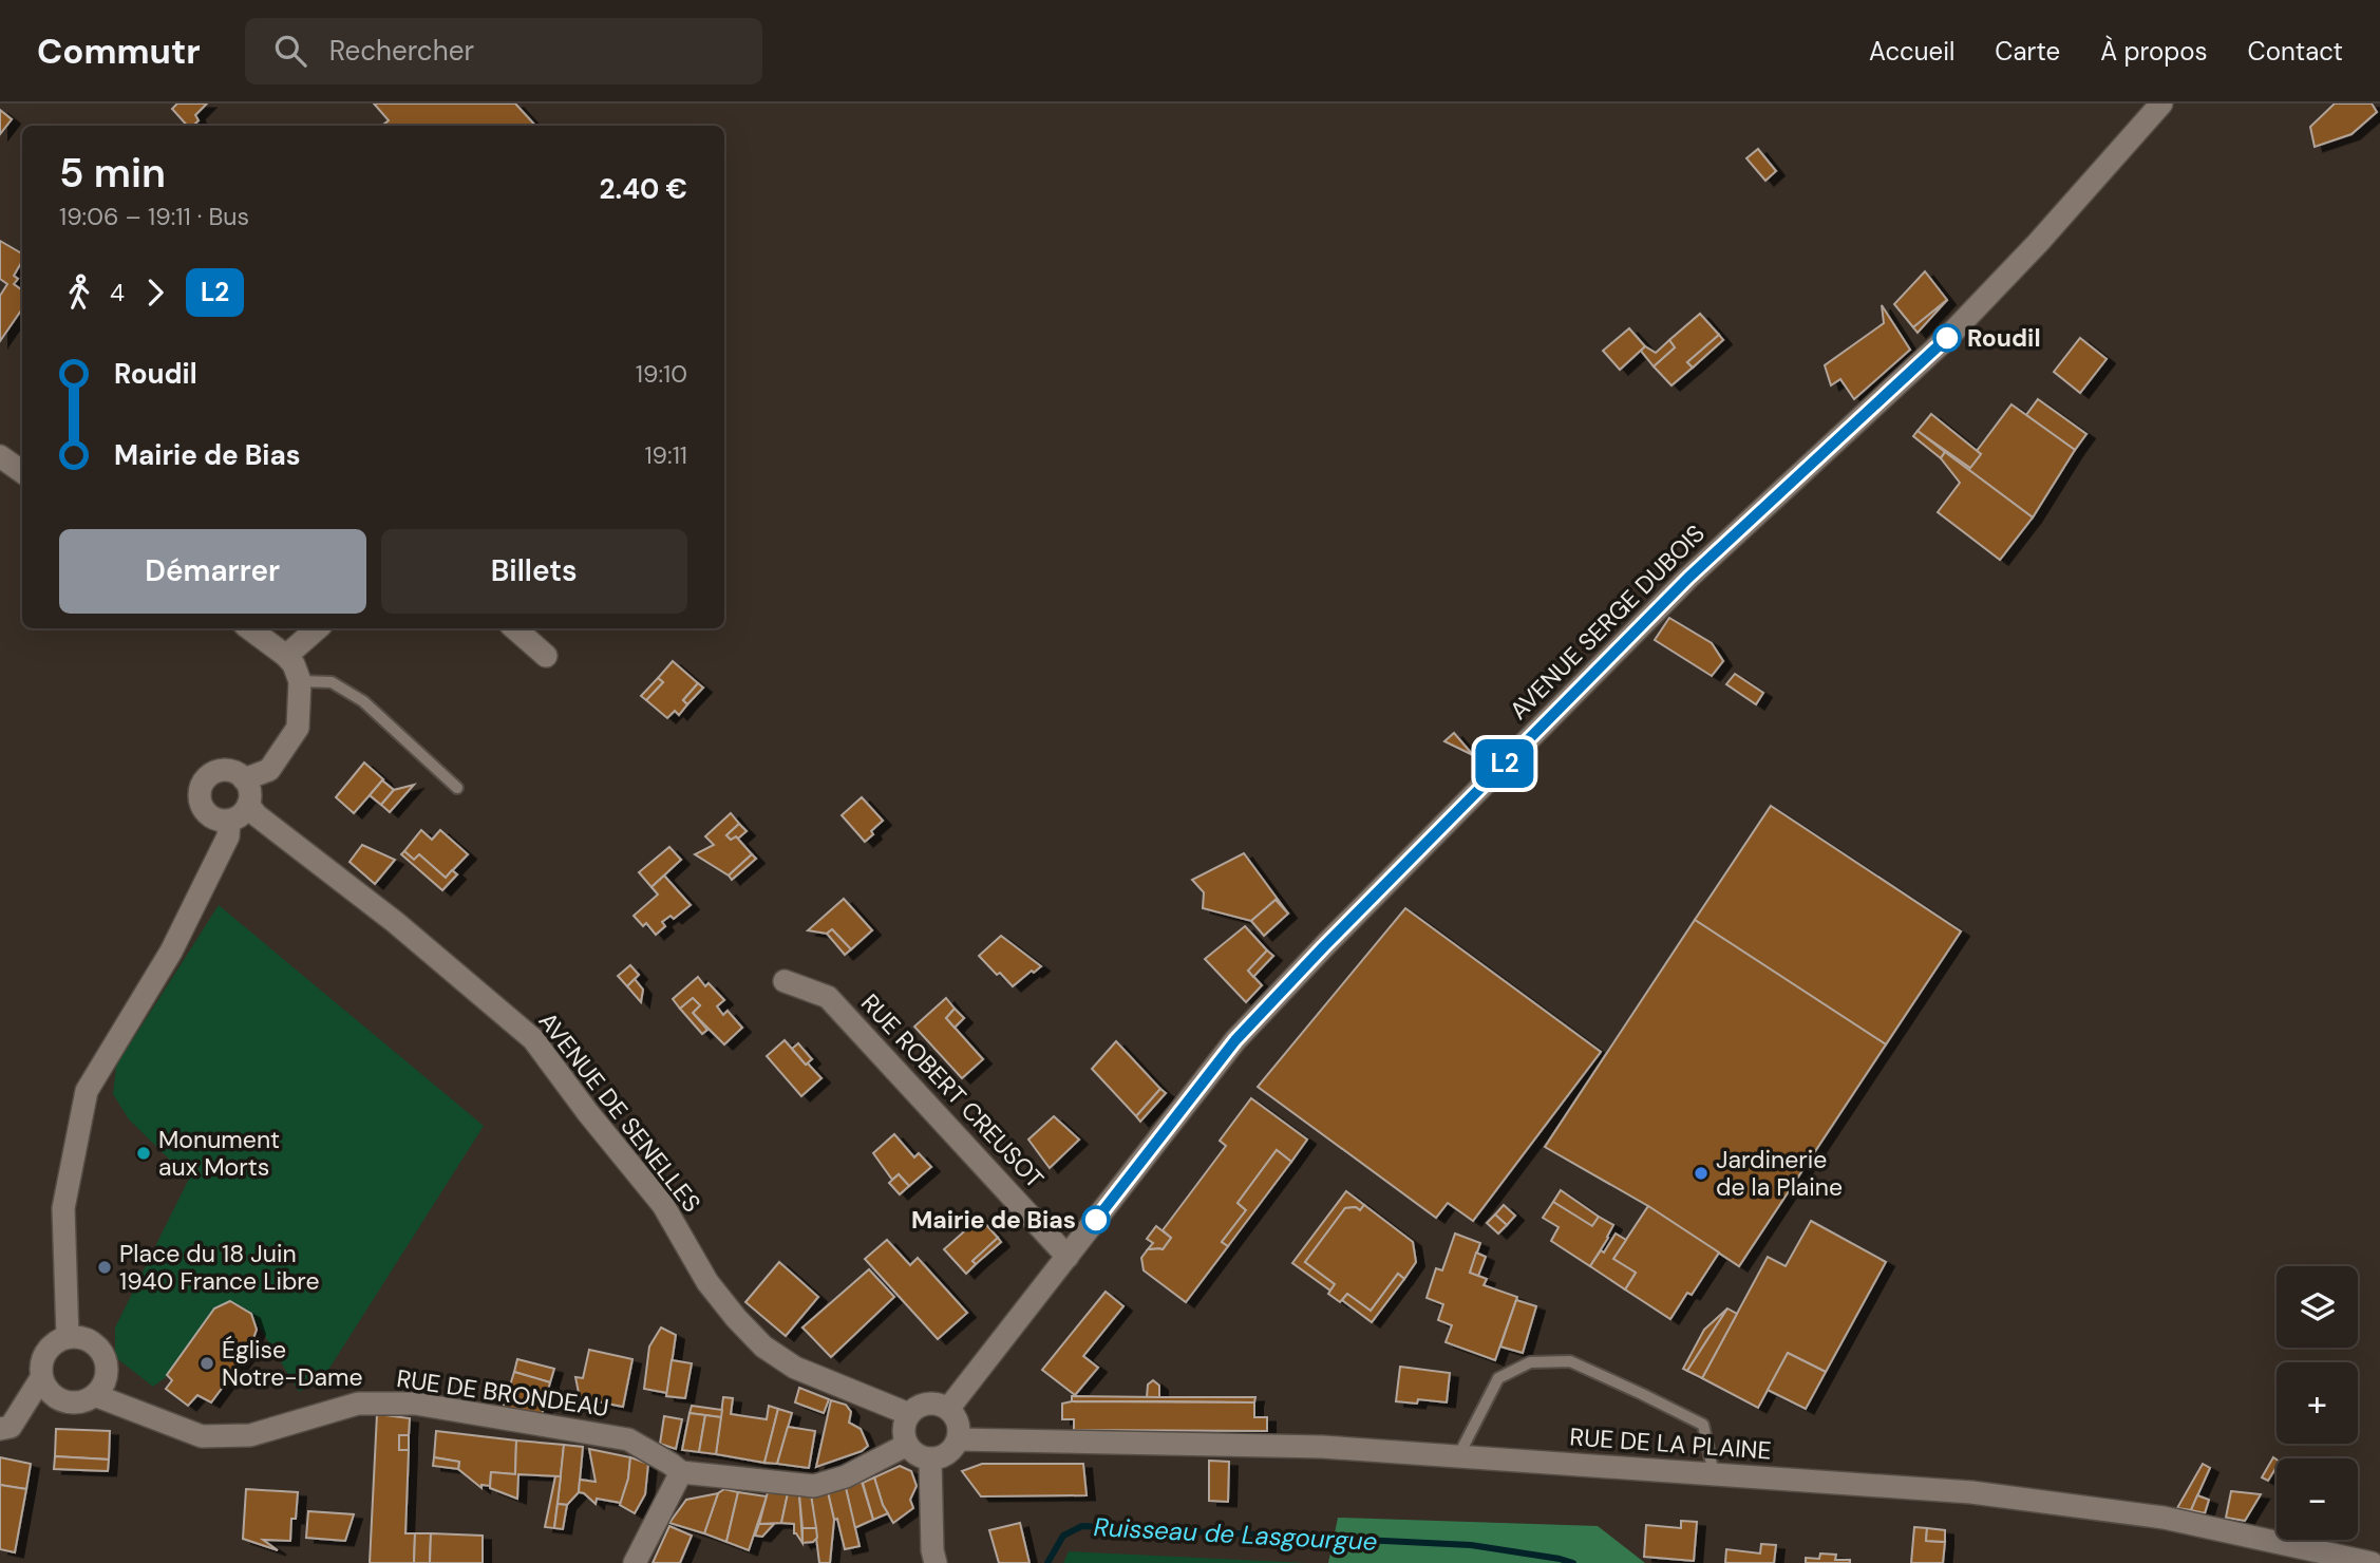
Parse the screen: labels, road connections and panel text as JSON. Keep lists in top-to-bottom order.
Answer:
{
  "streets": {
    "street": [
      "AVENUE SERGE DUBOIS",
      "RUE ROBERT CREUSOT",
      "AVENUE DE SENELLES",
      "RUE DE BRONDEAU",
      "RUE DE LA PLAINE"
    ]
  },
  "crossings": [
    ["AVENUE SERGE DUBOIS", "RUE ROBERT CREUSOT"],
    ["AVENUE SERGE DUBOIS", "AVENUE DE SENELLES"],
    ["AVENUE SERGE DUBOIS", "RUE DE LA PLAINE"],
    ["AVENUE DE SENELLES", "RUE DE LA PLAINE"]
  ],
  "water": ["Ruisseau de Lasgourgue"],
  "places": [
    "Roudil",
    "Monument aux Morts",
    "Jardinerie de la Plaine",
    "Mairie de Bias",
    "Place du 18 Juin 1940 France Libre",
    "Église Notre-Dame"
  ],
  "lines": ["bus line L2"],
  "page": {
    "header": "Commutr",
    "search": "Rechercher",
    "nav": [
      "Accueil",
      "Carte",
      "À propos",
      "Contact"
    ],
    "on_map": "L2",
    "heading": ["5 min", "19:06 – 19:11 · Bus", "2.40 €"],
    "legs": ["4", "L2"],
    "list": [
      {
        "name": "Roudil",
        "value": "19:10"
      },
      {
        "name": "Mairie de Bias",
        "value": "19:11"
      }
    ],
    "buttons": ["Démarrer", "Billets"],
    "map_buttons": ["+", "−"]
  }
}
